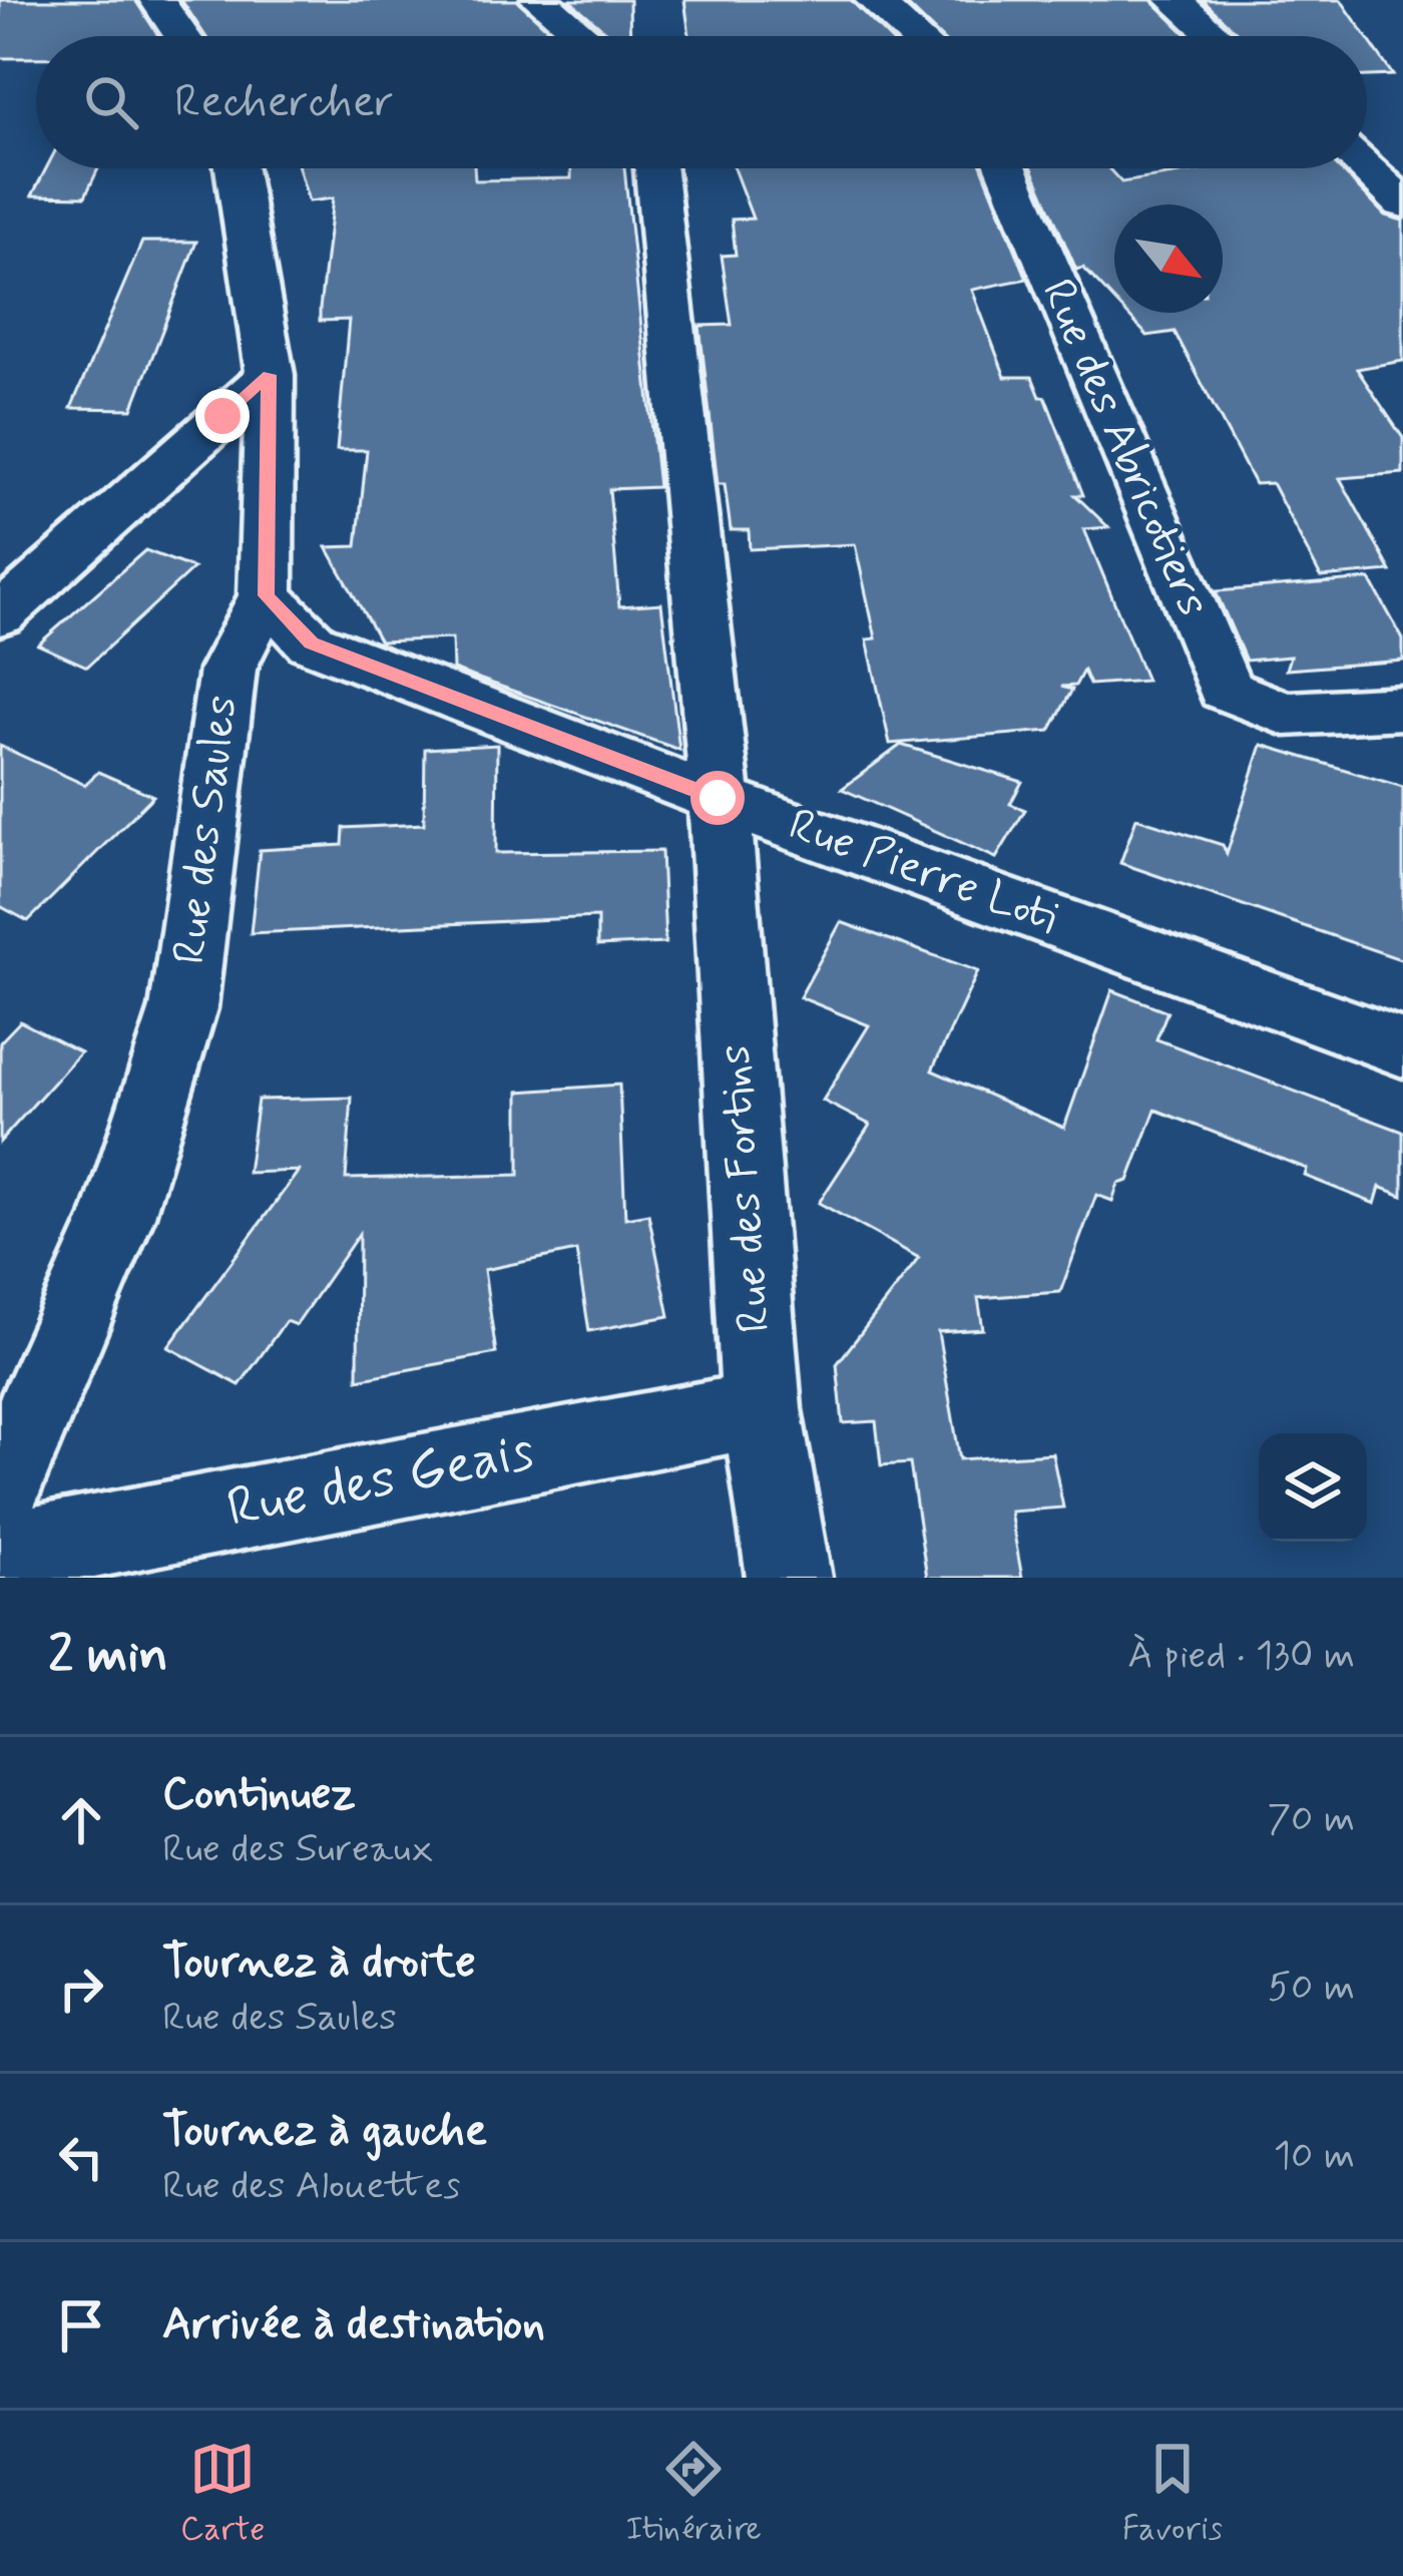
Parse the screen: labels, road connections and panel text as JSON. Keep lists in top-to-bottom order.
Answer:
{
  "streets": {
    "street": [
      "Rue des Abricotiers",
      "Rue des Saules",
      "Rue Pierre Loti",
      "Rue des Fortins",
      "Rue des Geais"
    ]
  },
  "crossings": [
    ["Rue des Saules", "Rue Pierre Loti"],
    ["Rue Pierre Loti", "Rue des Fortins"],
    ["Rue des Fortins", "Rue des Geais"]
  ],
  "north": "bottom right",
  "page": {
    "search": "Rechercher",
    "heading": ["2 min", "À pied · 130 m"],
    "list": [
      ["Continuez", "Rue des Sureaux", "70 m"],
      ["Tournez à droite", "Rue des Saules", "50 m"],
      ["Tournez à gauche", "Rue des Alouettes", "10 m"],
      "Arrivée à destination"
    ],
    "nav": ["Carte", "Itinéraire", "Favoris"]
  }
}
